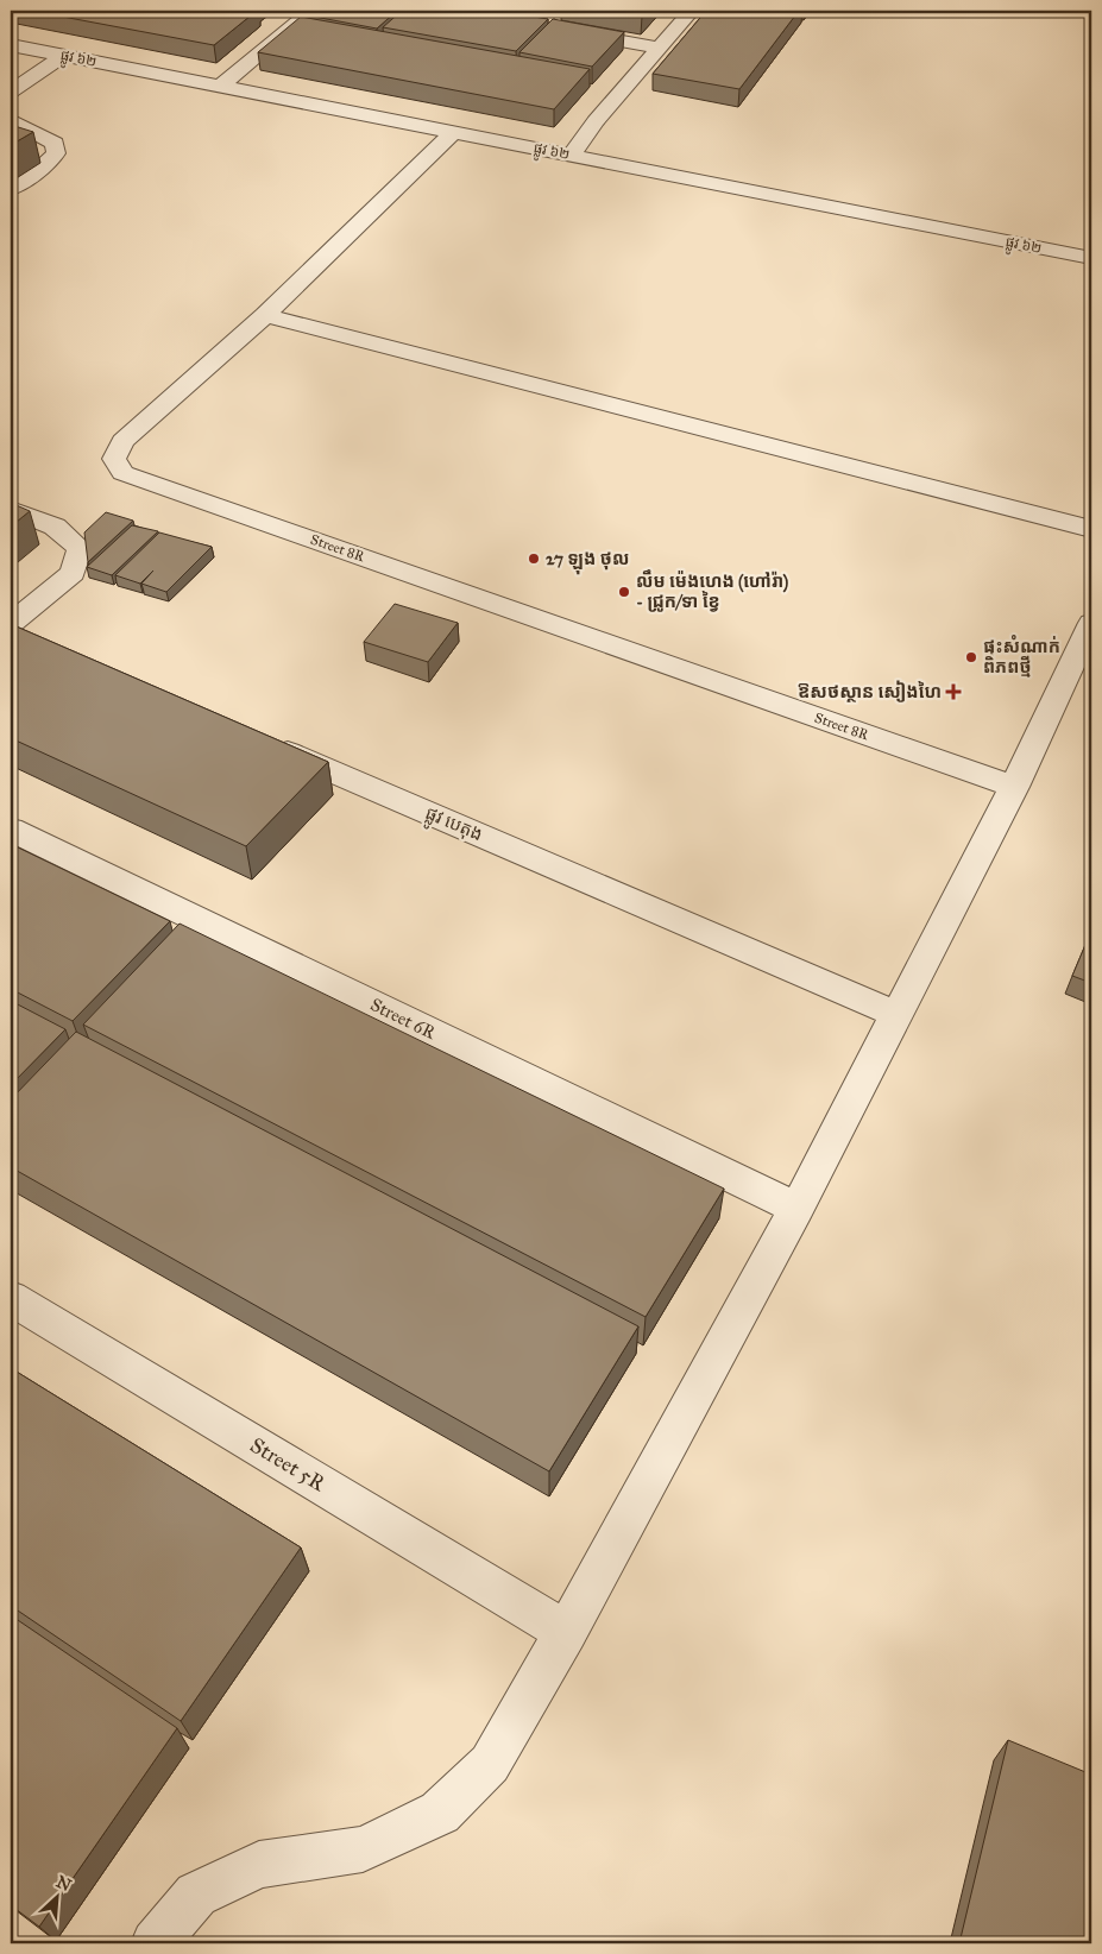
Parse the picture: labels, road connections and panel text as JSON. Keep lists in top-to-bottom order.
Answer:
{
  "streets": {
    "street": [
      "ផ្លូវ ៦២",
      "Street 8R",
      "ផ្លូវ បេតុង",
      "Street 6R",
      "Street 5R"
    ]
  },
  "crossings": [
    ["ផ្លូវ ៦២", "Street 8R"]
  ],
  "places": {
    "other": ["27 ឡុង ថុល", "លឹម ម៉េងហេង (ហៅរ៉ា) - ជ្រូក/ទា ខ្វៃ", "ផ្ទះសំណាក់ ពិភពថ្មី"],
    "health": ["ឱសថស្ថាន សៀងហៃ"]
  },
  "north": "top right"
}
